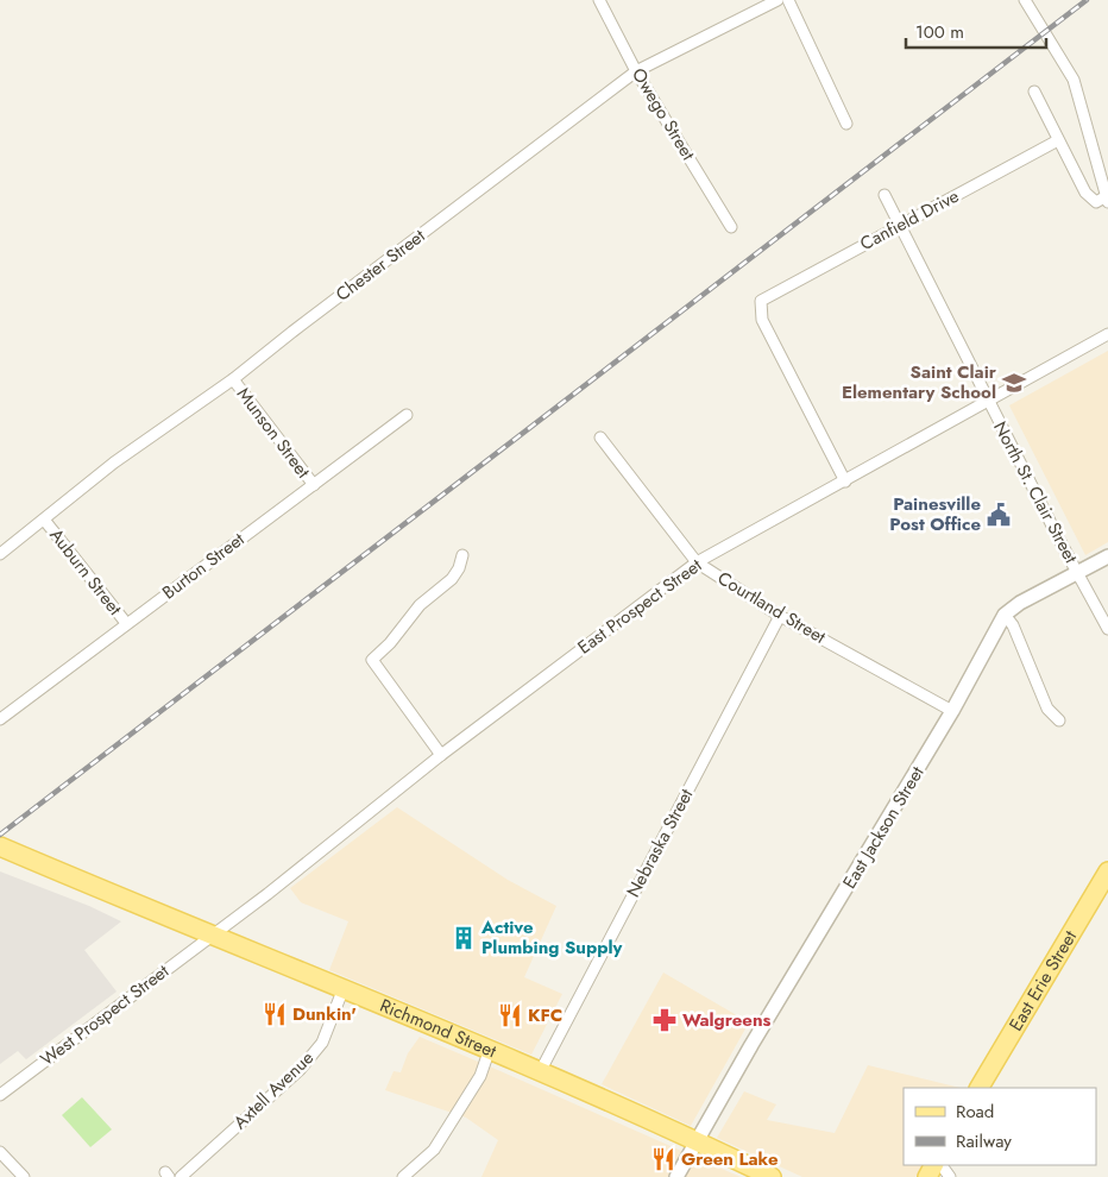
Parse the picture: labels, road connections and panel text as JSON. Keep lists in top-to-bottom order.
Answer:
{
  "streets": {
    "main road": ["East Erie Street", "Richmond Street"],
    "street": [
      "Owego Street",
      "Canfield Drive",
      "Chester Street",
      "Munson Street",
      "North St. Clair Street",
      "Burton Street",
      "Auburn Street",
      "East Prospect Street",
      "Courtland Street",
      "East Jackson Street",
      "Nebraska Street",
      "West Prospect Street",
      "Axtell Avenue"
    ]
  },
  "crossings": [
    ["Owego Street", "Chester Street"],
    ["Canfield Drive", "North St. Clair Street"],
    ["Canfield Drive", "East Prospect Street"],
    ["Chester Street", "Munson Street"],
    ["Chester Street", "Auburn Street"],
    ["Munson Street", "Burton Street"],
    ["North St. Clair Street", "East Prospect Street"],
    ["North St. Clair Street", "East Jackson Street"],
    ["Burton Street", "Auburn Street"],
    ["East Prospect Street", "Courtland Street"],
    ["East Prospect Street", "West Prospect Street"],
    ["East Prospect Street", "Richmond Street"],
    ["Courtland Street", "East Jackson Street"],
    ["Courtland Street", "Nebraska Street"],
    ["East Jackson Street", "Richmond Street"],
    ["Nebraska Street", "Richmond Street"],
    ["West Prospect Street", "Richmond Street"],
    ["Richmond Street", "Axtell Avenue"]
  ],
  "places": {
    "school or university": ["Saint Clair Elementary School"],
    "public building": ["Painesville Post Office"],
    "building": ["Active Plumbing Supply"],
    "restaurant": ["Dunkin'", "KFC", "Green Lake"],
    "pharmacy": ["Walgreens"]
  },
  "legend": ["Road", "Railway"],
  "scale_bar": "100 m"
}
